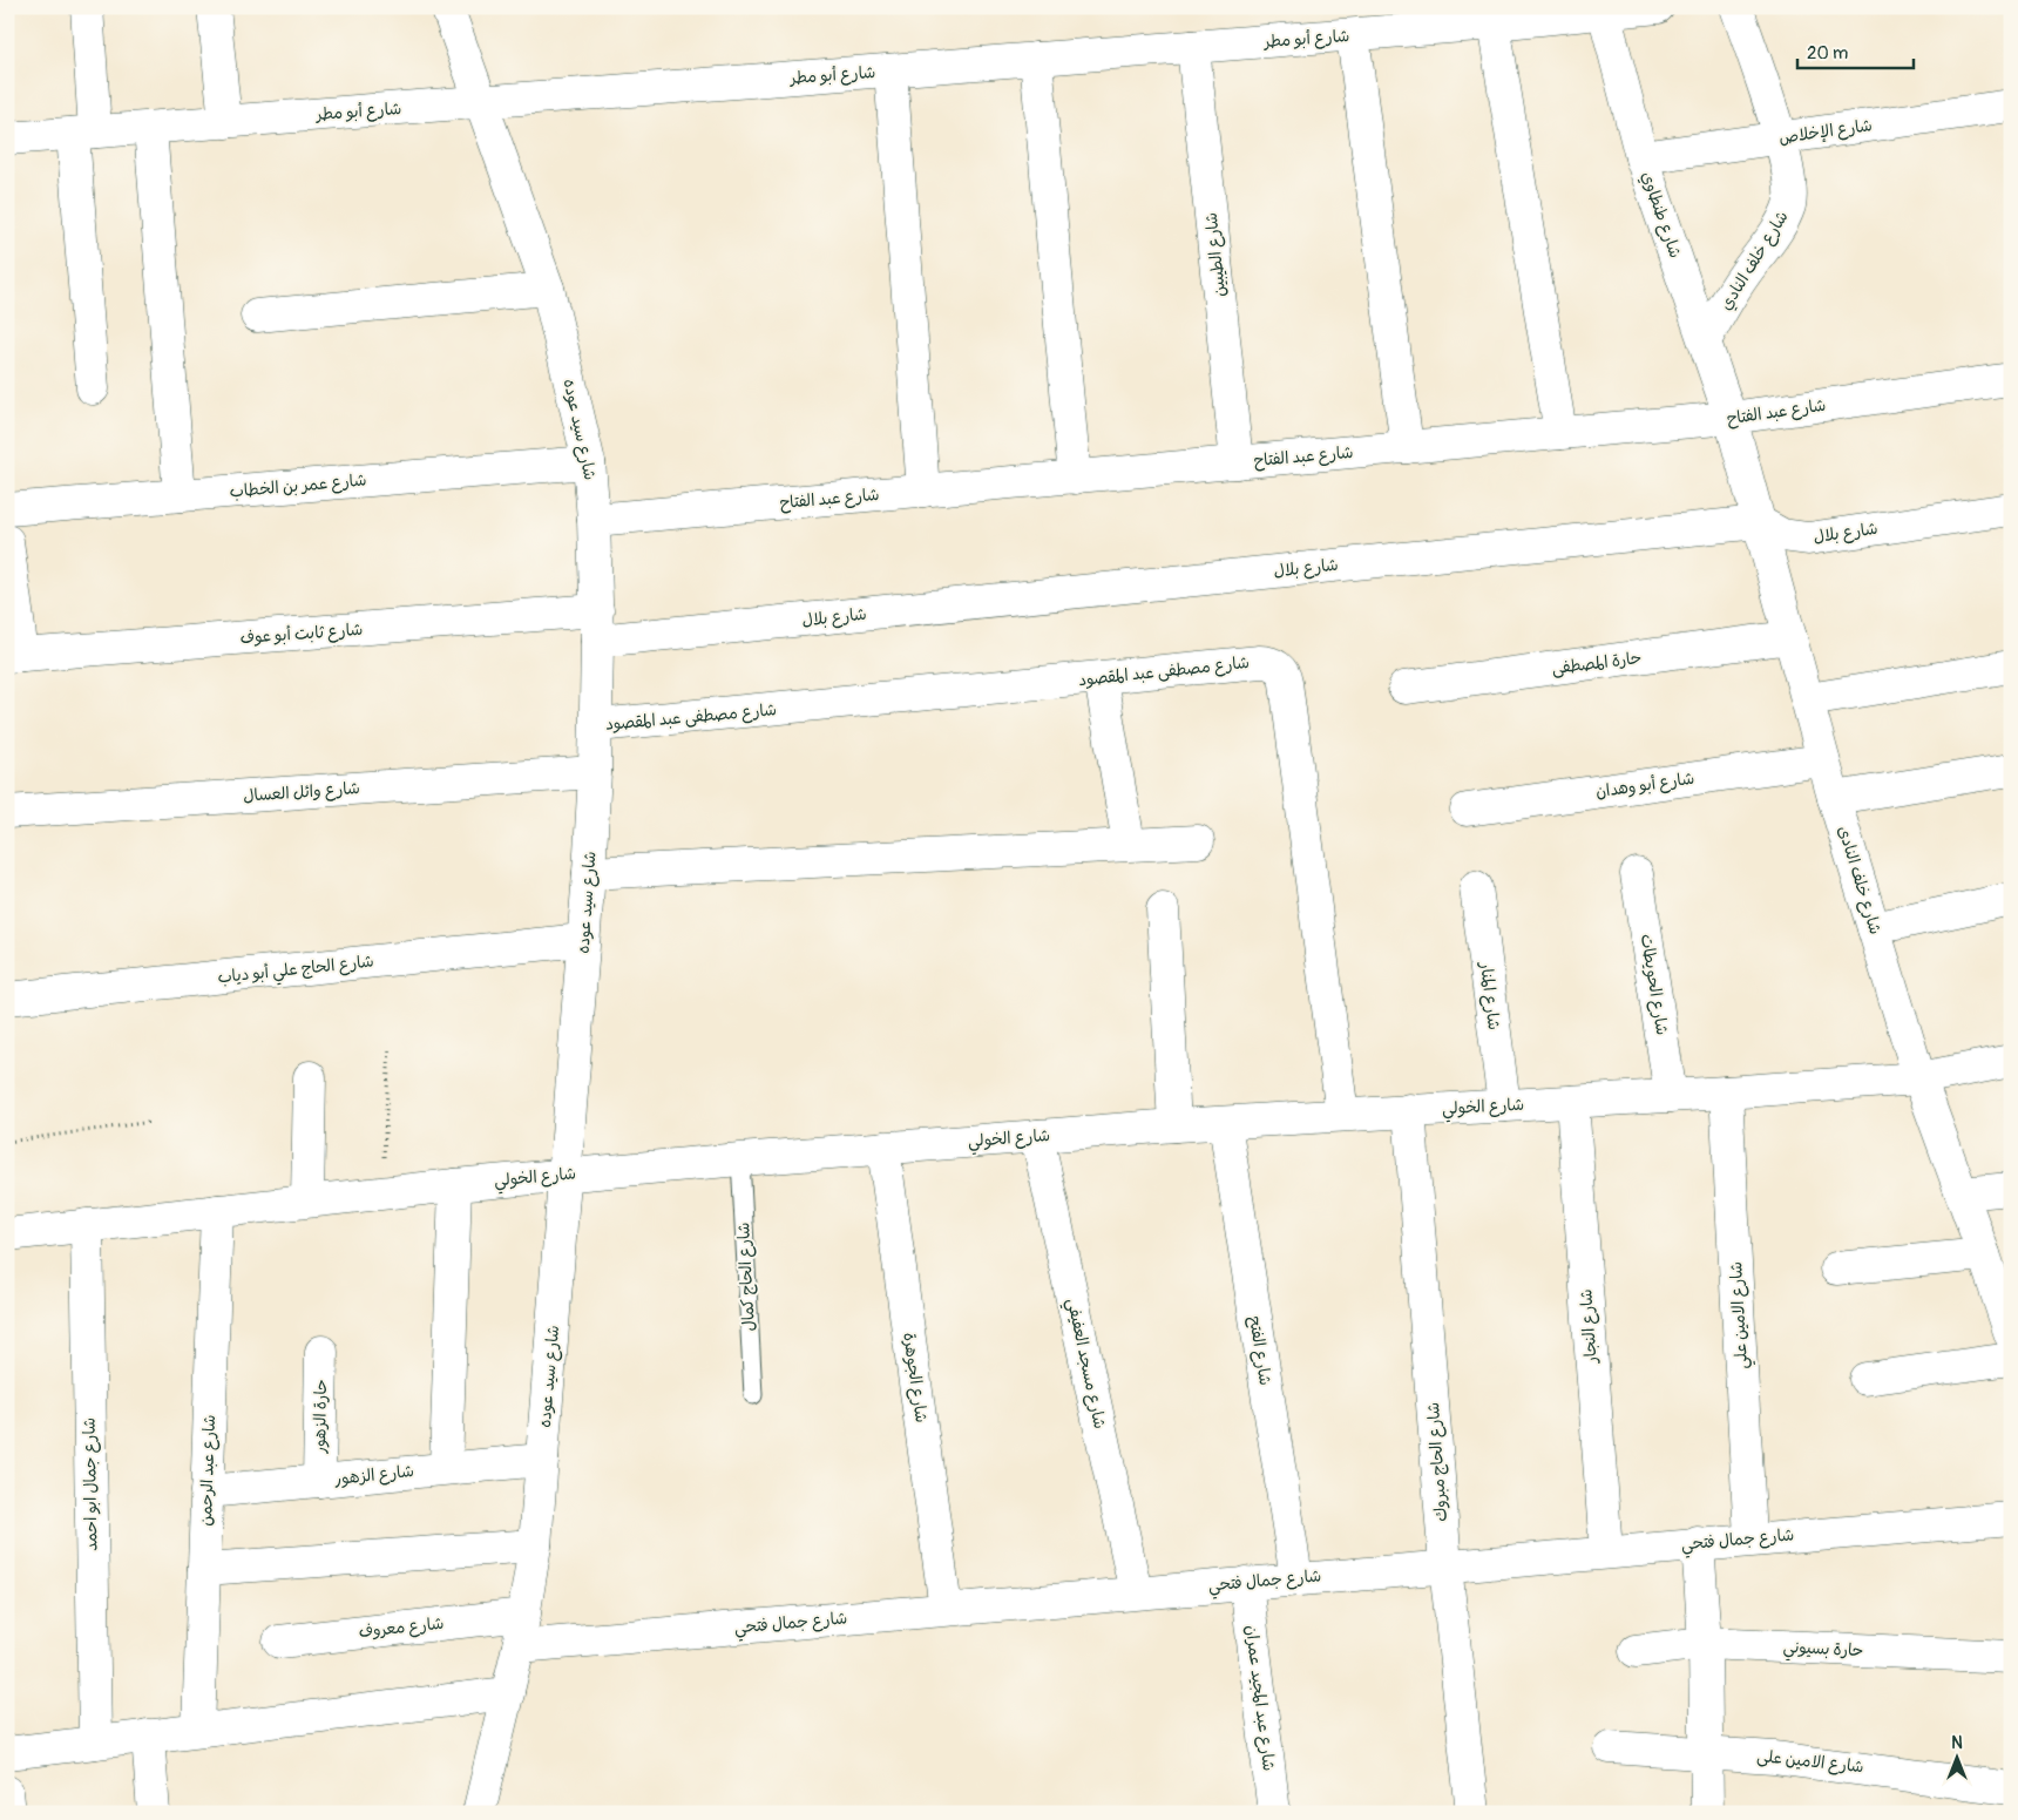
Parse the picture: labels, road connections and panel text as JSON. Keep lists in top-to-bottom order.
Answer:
{
  "streets": {
    "street": [
      "شارع أبو مطر",
      "شارع الإخلاص",
      "شارع طنطاوي",
      "شارع الطيبين",
      "شارع خلف النادي",
      "شارع عبد الفتاح",
      "شارع سيد عوده",
      "شارع عمر بن الخطاب",
      "شارع بلال",
      "شارع ثابت أبو عوف",
      "حارة المصطفى",
      "شارع مصطفى عبد المقصود",
      "شارع أبو وهدان",
      "شارع وائل العسال",
      "شارع خلف النادى",
      "شارع الحاج علي أبو دياب",
      "شارع الحويطات",
      "شارع المنار",
      "شارع الخولي",
      "شارع الامين علي",
      "شارع النجار",
      "شارع الفتح",
      "شارع مسجد العفيفي",
      "شارع الجوهرة",
      "حارة الزهور",
      "شارع الحاج مبروك",
      "شارع عبد الرحمن",
      "شارع الزهور",
      "شارع جمال ابو احمد",
      "شارع جمال فتحي",
      "شارع معروف",
      "حارة بسيوني",
      "شارع عبد المجيد عمران",
      "شارع الامين على"
    ],
    "lane": ["شارع الحاج كمال"]
  },
  "crossings": [
    ["شارع أبو مطر", "شارع طنطاوي"],
    ["شارع أبو مطر", "شارع الطيبين"],
    ["شارع أبو مطر", "شارع سيد عوده"],
    ["شارع الإخلاص", "شارع طنطاوي"],
    ["شارع الإخلاص", "شارع خلف النادي"],
    ["شارع طنطاوي", "شارع خلف النادي"],
    ["شارع طنطاوي", "شارع عبد الفتاح"],
    ["شارع طنطاوي", "شارع خلف النادى"],
    ["شارع الطيبين", "شارع عبد الفتاح"],
    ["شارع عبد الفتاح", "شارع سيد عوده"],
    ["شارع عبد الفتاح", "شارع خلف النادى"],
    ["شارع سيد عوده", "شارع عمر بن الخطاب"],
    ["شارع سيد عوده", "شارع بلال"],
    ["شارع سيد عوده", "شارع ثابت أبو عوف"],
    ["شارع سيد عوده", "شارع مصطفى عبد المقصود"],
    ["شارع سيد عوده", "شارع وائل العسال"],
    ["شارع سيد عوده", "شارع الحاج علي أبو دياب"],
    ["شارع سيد عوده", "شارع الخولي"],
    ["شارع سيد عوده", "شارع الزهور"],
    ["شارع سيد عوده", "شارع جمال فتحي"],
    ["شارع سيد عوده", "شارع معروف"],
    ["شارع بلال", "شارع ثابت أبو عوف"],
    ["شارع بلال", "شارع خلف النادى"],
    ["حارة المصطفى", "شارع خلف النادى"],
    ["شارع مصطفى عبد المقصود", "شارع الخولي"],
    ["شارع أبو وهدان", "شارع خلف النادى"],
    ["شارع خلف النادى", "شارع الخولي"],
    ["شارع الحويطات", "شارع الخولي"],
    ["شارع المنار", "شارع الخولي"],
    ["شارع الخولي", "شارع الحاج كمال"],
    ["شارع الخولي", "شارع الامين علي"],
    ["شارع الخولي", "شارع النجار"],
    ["شارع الخولي", "شارع الفتح"],
    ["شارع الخولي", "شارع مسجد العفيفي"],
    ["شارع الخولي", "شارع الجوهرة"],
    ["شارع الخولي", "شارع الحاج مبروك"],
    ["شارع الخولي", "شارع عبد الرحمن"],
    ["شارع الخولي", "شارع جمال ابو احمد"],
    ["شارع الامين علي", "شارع جمال فتحي"],
    ["شارع النجار", "شارع جمال فتحي"],
    ["شارع الفتح", "شارع جمال فتحي"],
    ["شارع مسجد العفيفي", "شارع جمال فتحي"],
    ["شارع الجوهرة", "شارع جمال فتحي"],
    ["حارة الزهور", "شارع الزهور"],
    ["شارع الحاج مبروك", "شارع جمال فتحي"],
    ["شارع عبد الرحمن", "شارع الزهور"],
    ["شارع جمال فتحي", "شارع عبد المجيد عمران"]
  ],
  "scale_bar": "20 m",
  "north": "top"
}
